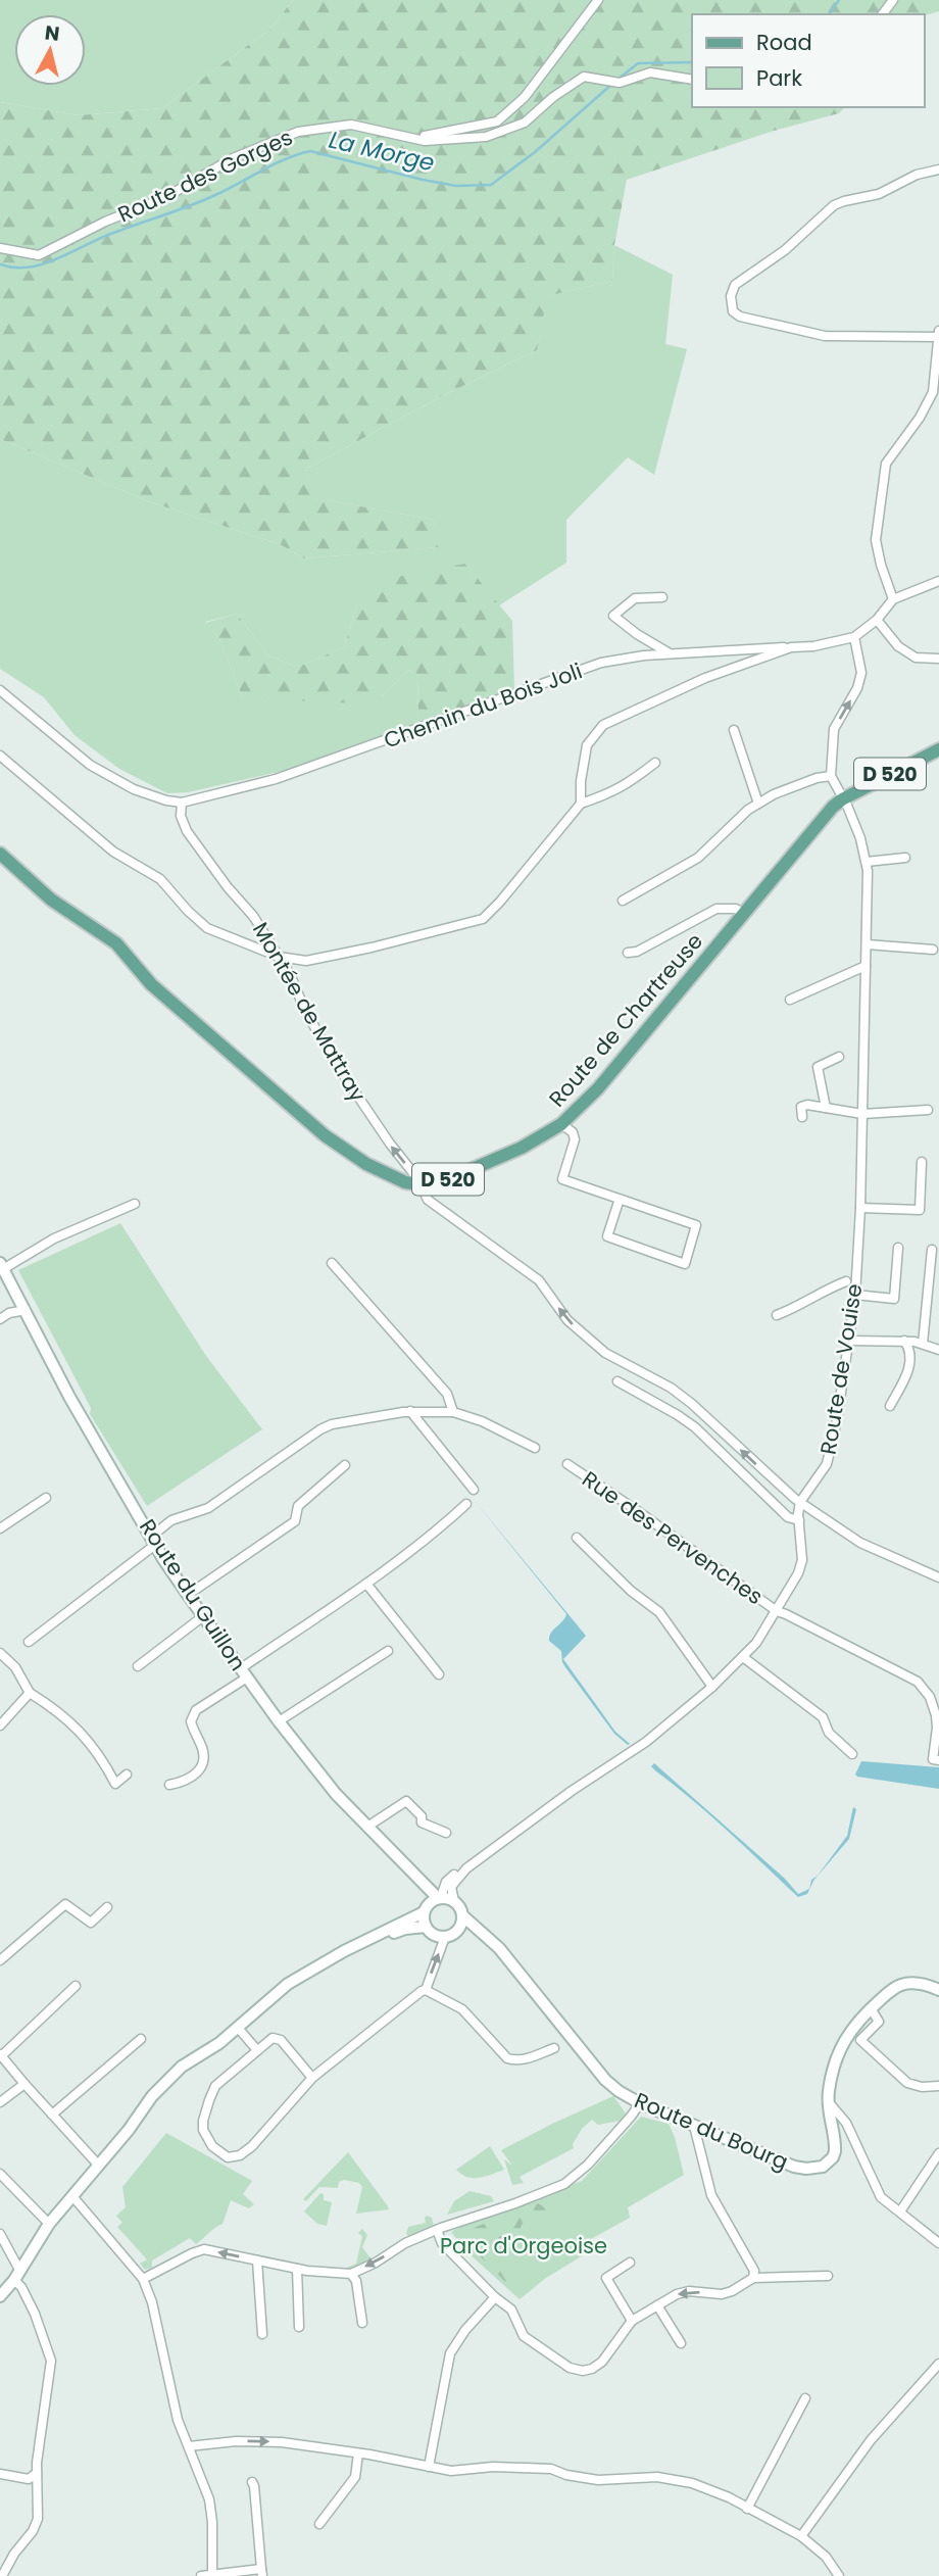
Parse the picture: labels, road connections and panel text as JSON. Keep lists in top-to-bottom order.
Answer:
{
  "streets": {
    "main road": [
      "D 520",
      "Route de Chartreuse",
      "Route du Guillon",
      "Route du Bourg"
    ],
    "street": [
      "Route des Gorges",
      "Chemin du Bois Joli",
      "Montée de Mattray",
      "Route de Vouise",
      "Rue des Pervenches"
    ]
  },
  "crossings": [
    ["Chemin du Bois Joli", "Montée de Mattray"],
    ["Montée de Mattray", "Route de Chartreuse"],
    ["Montée de Mattray", "Route de Vouise"],
    ["Route de Chartreuse", "Route de Vouise"],
    ["Route du Guillon", "Route du Bourg"]
  ],
  "one_way": ["Montée de Mattray"],
  "water": ["La Morge"],
  "parks": ["Parc d'Orgeoise"],
  "legend": ["Road", "Park"],
  "north": "top"
}
